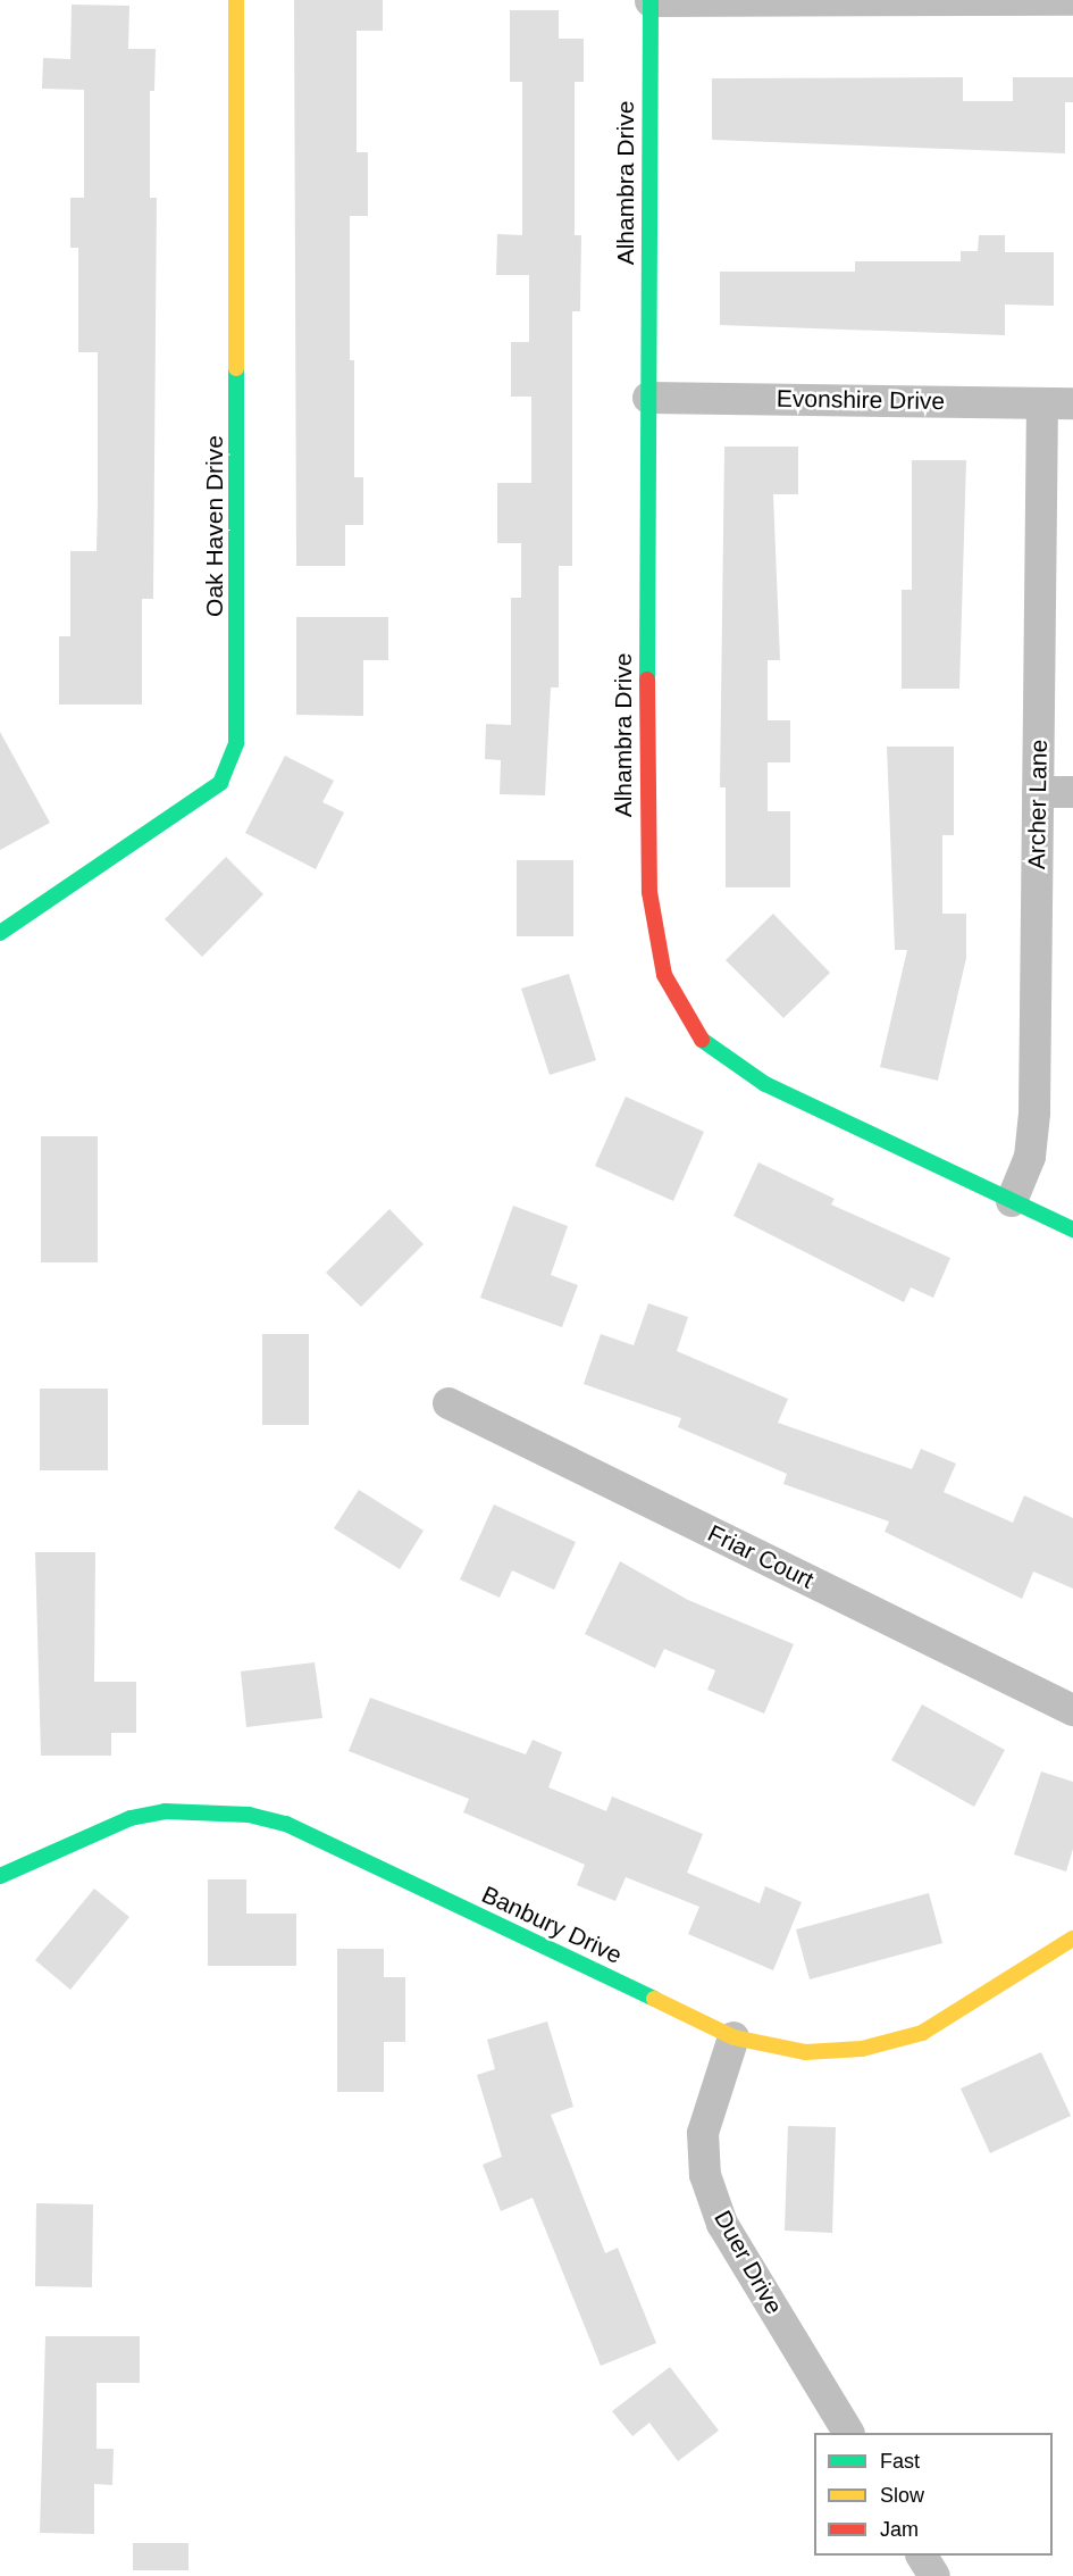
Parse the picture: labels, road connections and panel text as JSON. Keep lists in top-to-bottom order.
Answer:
{
  "streets": {
    "street": [
      "Alhambra Drive",
      "Evonshire Drive",
      "Oak Haven Drive",
      "Archer Lane",
      "Friar Court",
      "Banbury Drive",
      "Duer Drive"
    ]
  },
  "crossings": [
    ["Alhambra Drive", "Evonshire Drive"],
    ["Alhambra Drive", "Archer Lane"],
    ["Evonshire Drive", "Archer Lane"],
    ["Banbury Drive", "Duer Drive"]
  ],
  "legend": ["Fast", "Slow", "Jam"]
}
